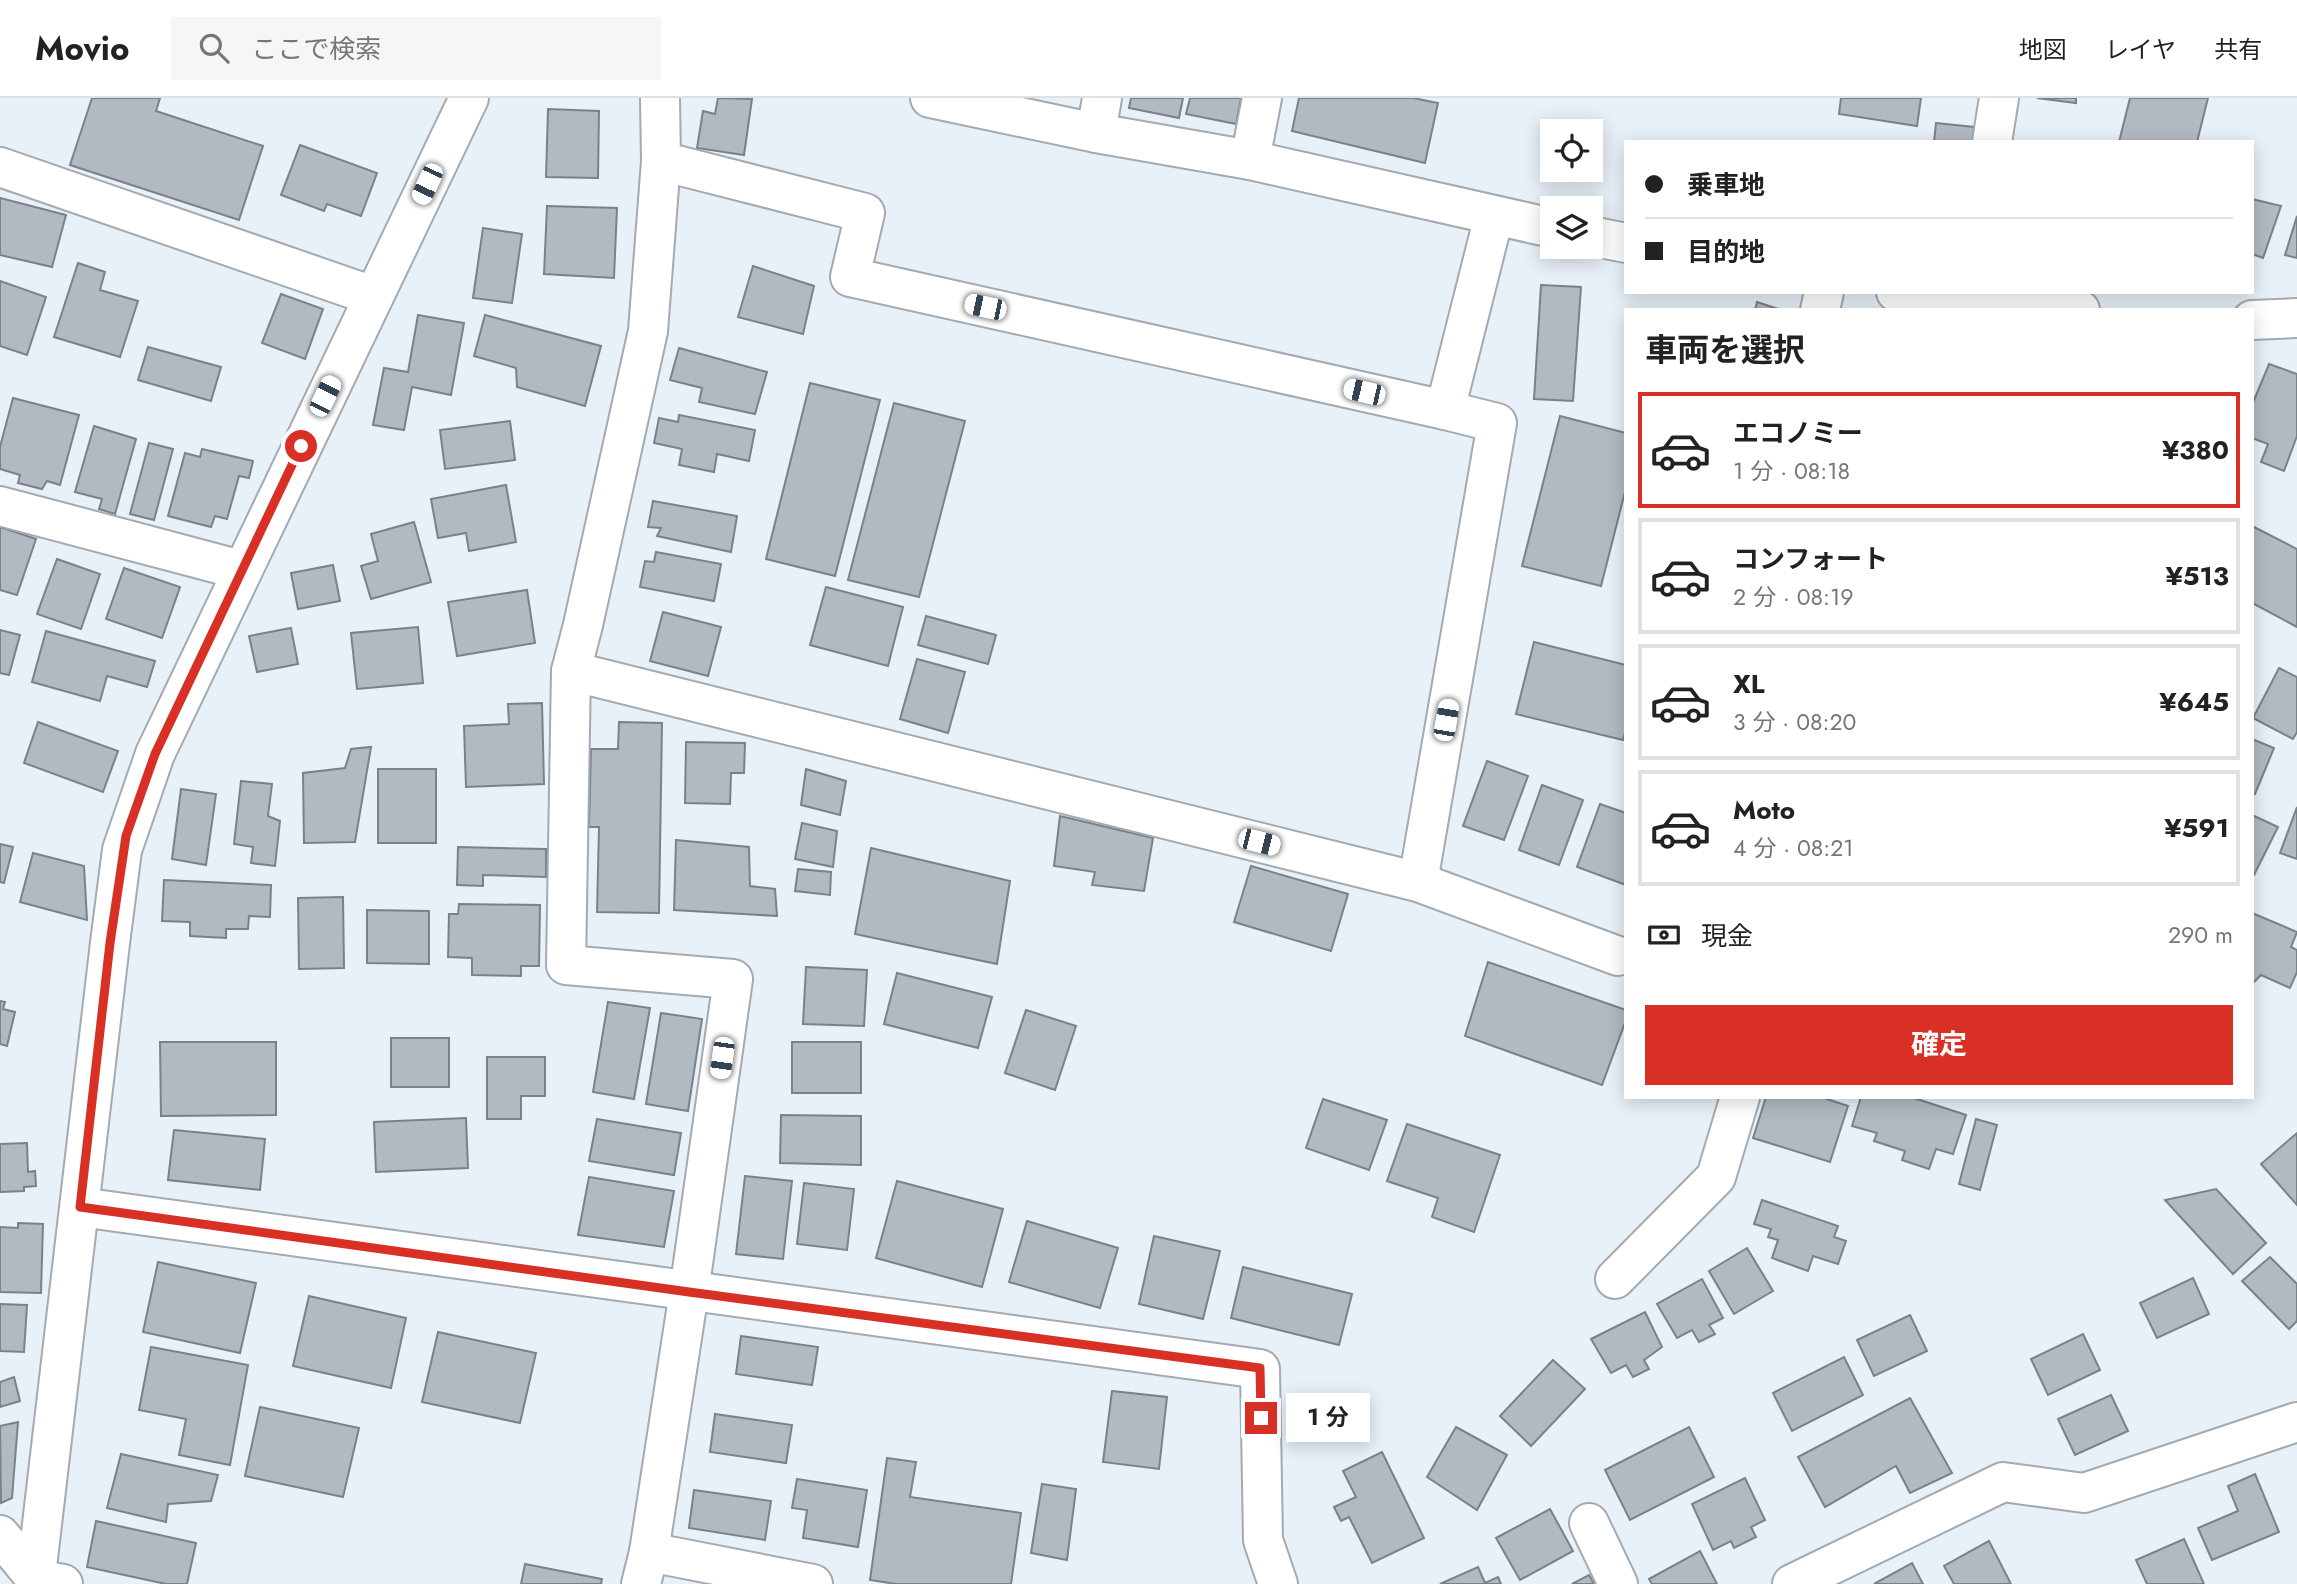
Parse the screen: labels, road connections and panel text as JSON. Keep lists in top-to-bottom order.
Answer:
{
  "page": {
    "header": "Movio",
    "search": "ここで検索",
    "nav": ["地図", "レイヤ", "共有"],
    "banner": ["乗車地", "目的地"],
    "heading": "車両を選択",
    "list": [
      {
        "name": "エコノミー",
        "note": "1 分 · 08:18",
        "value": "¥380"
      },
      {
        "name": "コンフォート",
        "note": "2 分 · 08:19",
        "value": "¥513"
      },
      {
        "name": "XL",
        "note": "3 分 · 08:20",
        "value": "¥645"
      },
      {
        "name": "Moto",
        "note": "4 分 · 08:21",
        "value": "¥591"
      }
    ],
    "pay": ["現金", "290 m"],
    "buttons": "確定",
    "bubble": "1 分"
  }
}
